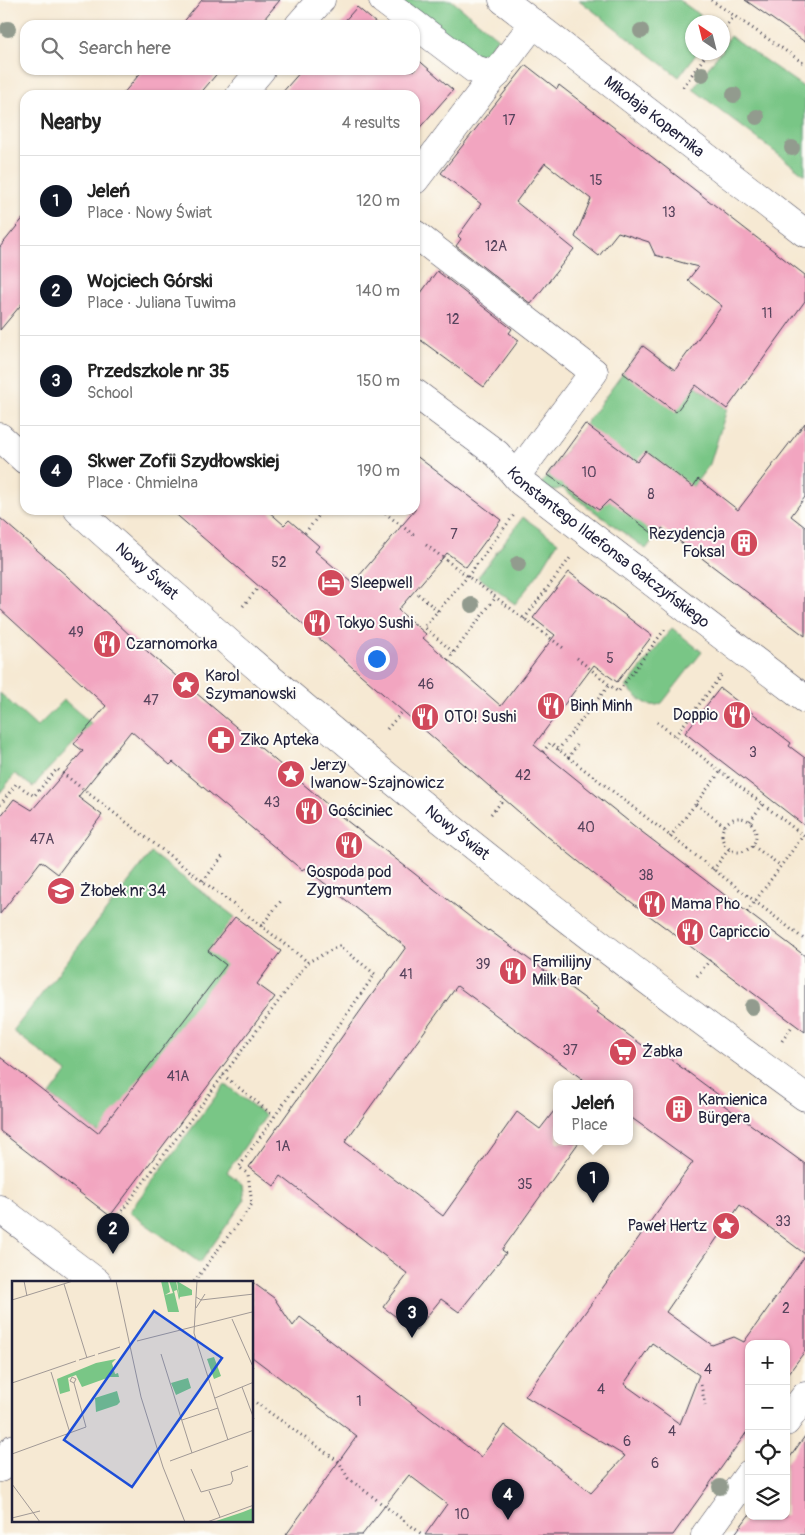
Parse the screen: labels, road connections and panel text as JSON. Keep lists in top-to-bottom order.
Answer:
{
  "streets": {
    "street": ["Mikołaja Kopernika", "Konstantego Ildefonsa Gałczyńskiego", "Nowy Świat"]
  },
  "places": {
    "building": ["Rezydencja Foksal", "Kamienica Bürgera"],
    "hotel": ["Sleepwell"],
    "restaurant": [
      "Tokyo Sushi",
      "Czarnomorka",
      "Binh Minh",
      "Doppio",
      "OTO! Sushi",
      "Gościniec",
      "Gospoda pod Zygmuntem",
      "Mama Pho",
      "Capriccio",
      "Familijny Milk Bar"
    ],
    "place": ["Karol Szymanowski", "Jerzy Iwanow-Szajnowicz", "Paweł Hertz"],
    "pharmacy": ["Ziko Apteka"],
    "school or university": ["Żłobek nr 34"],
    "supermarket": ["Żabka"]
  },
  "house_numbers": [
    "17",
    "15",
    "13",
    "12A",
    "11",
    "12",
    "10",
    "8",
    "7",
    "52",
    "49",
    "5",
    "46",
    "47",
    "3",
    "42",
    "43",
    "40",
    "47A",
    "38",
    "39",
    "41",
    "37",
    "41A",
    "1A",
    "35",
    "33",
    "2",
    "4",
    "4",
    "1",
    "4",
    "6",
    "6",
    "10"
  ],
  "north": "top left",
  "page": {
    "search": "Search here",
    "heading": ["Nearby", "4 results"],
    "list": [
      {
        "mark": "1",
        "name": "Jeleń",
        "note": "Place · Nowy Świat",
        "value": "120 m"
      },
      {
        "mark": "2",
        "name": "Wojciech Górski",
        "note": "Place · Juliana Tuwima",
        "value": "140 m"
      },
      {
        "mark": "3",
        "name": "Przedszkole nr 35",
        "note": "School",
        "value": "150 m"
      },
      {
        "mark": "4",
        "name": "Skwer Zofii Szydłowskiej",
        "note": "Place · Chmielna",
        "value": "190 m"
      }
    ],
    "popup": ["Jeleń", "Place"],
    "pins": [
      "1",
      "2",
      "3",
      "4"
    ],
    "map_buttons": ["+", "−"]
  }
}
